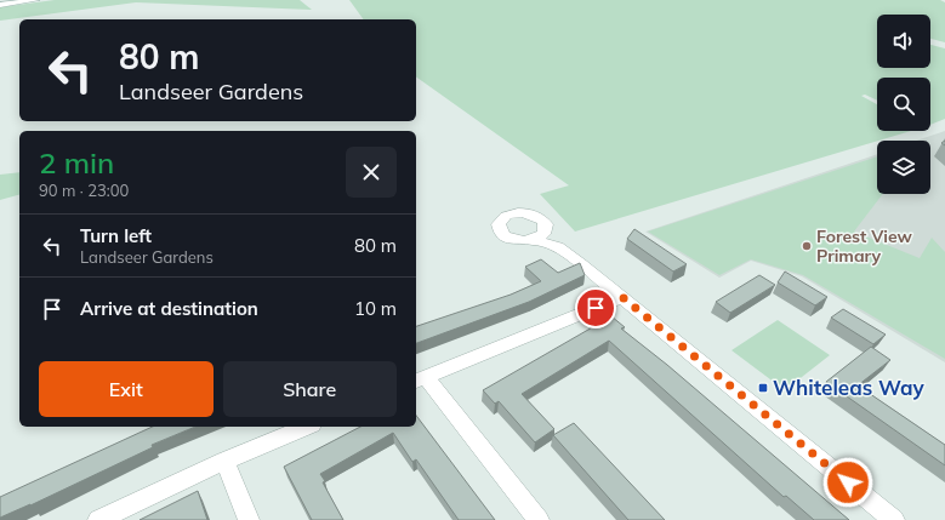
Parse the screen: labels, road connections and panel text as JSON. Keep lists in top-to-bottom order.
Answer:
{
  "places": {
    "other": ["Forest View Primary"],
    "transit": ["Whiteleas Way"]
  },
  "page": {
    "turn": ["80 m", "Landseer Gardens"],
    "heading": ["2 min", "90 m · 23:00"],
    "list": [
      {
        "name": "Turn left",
        "note": "Landseer Gardens",
        "value": "80 m"
      },
      {
        "name": "Arrive at destination",
        "value": "10 m"
      }
    ],
    "buttons": ["Exit", "Share"]
  }
}
